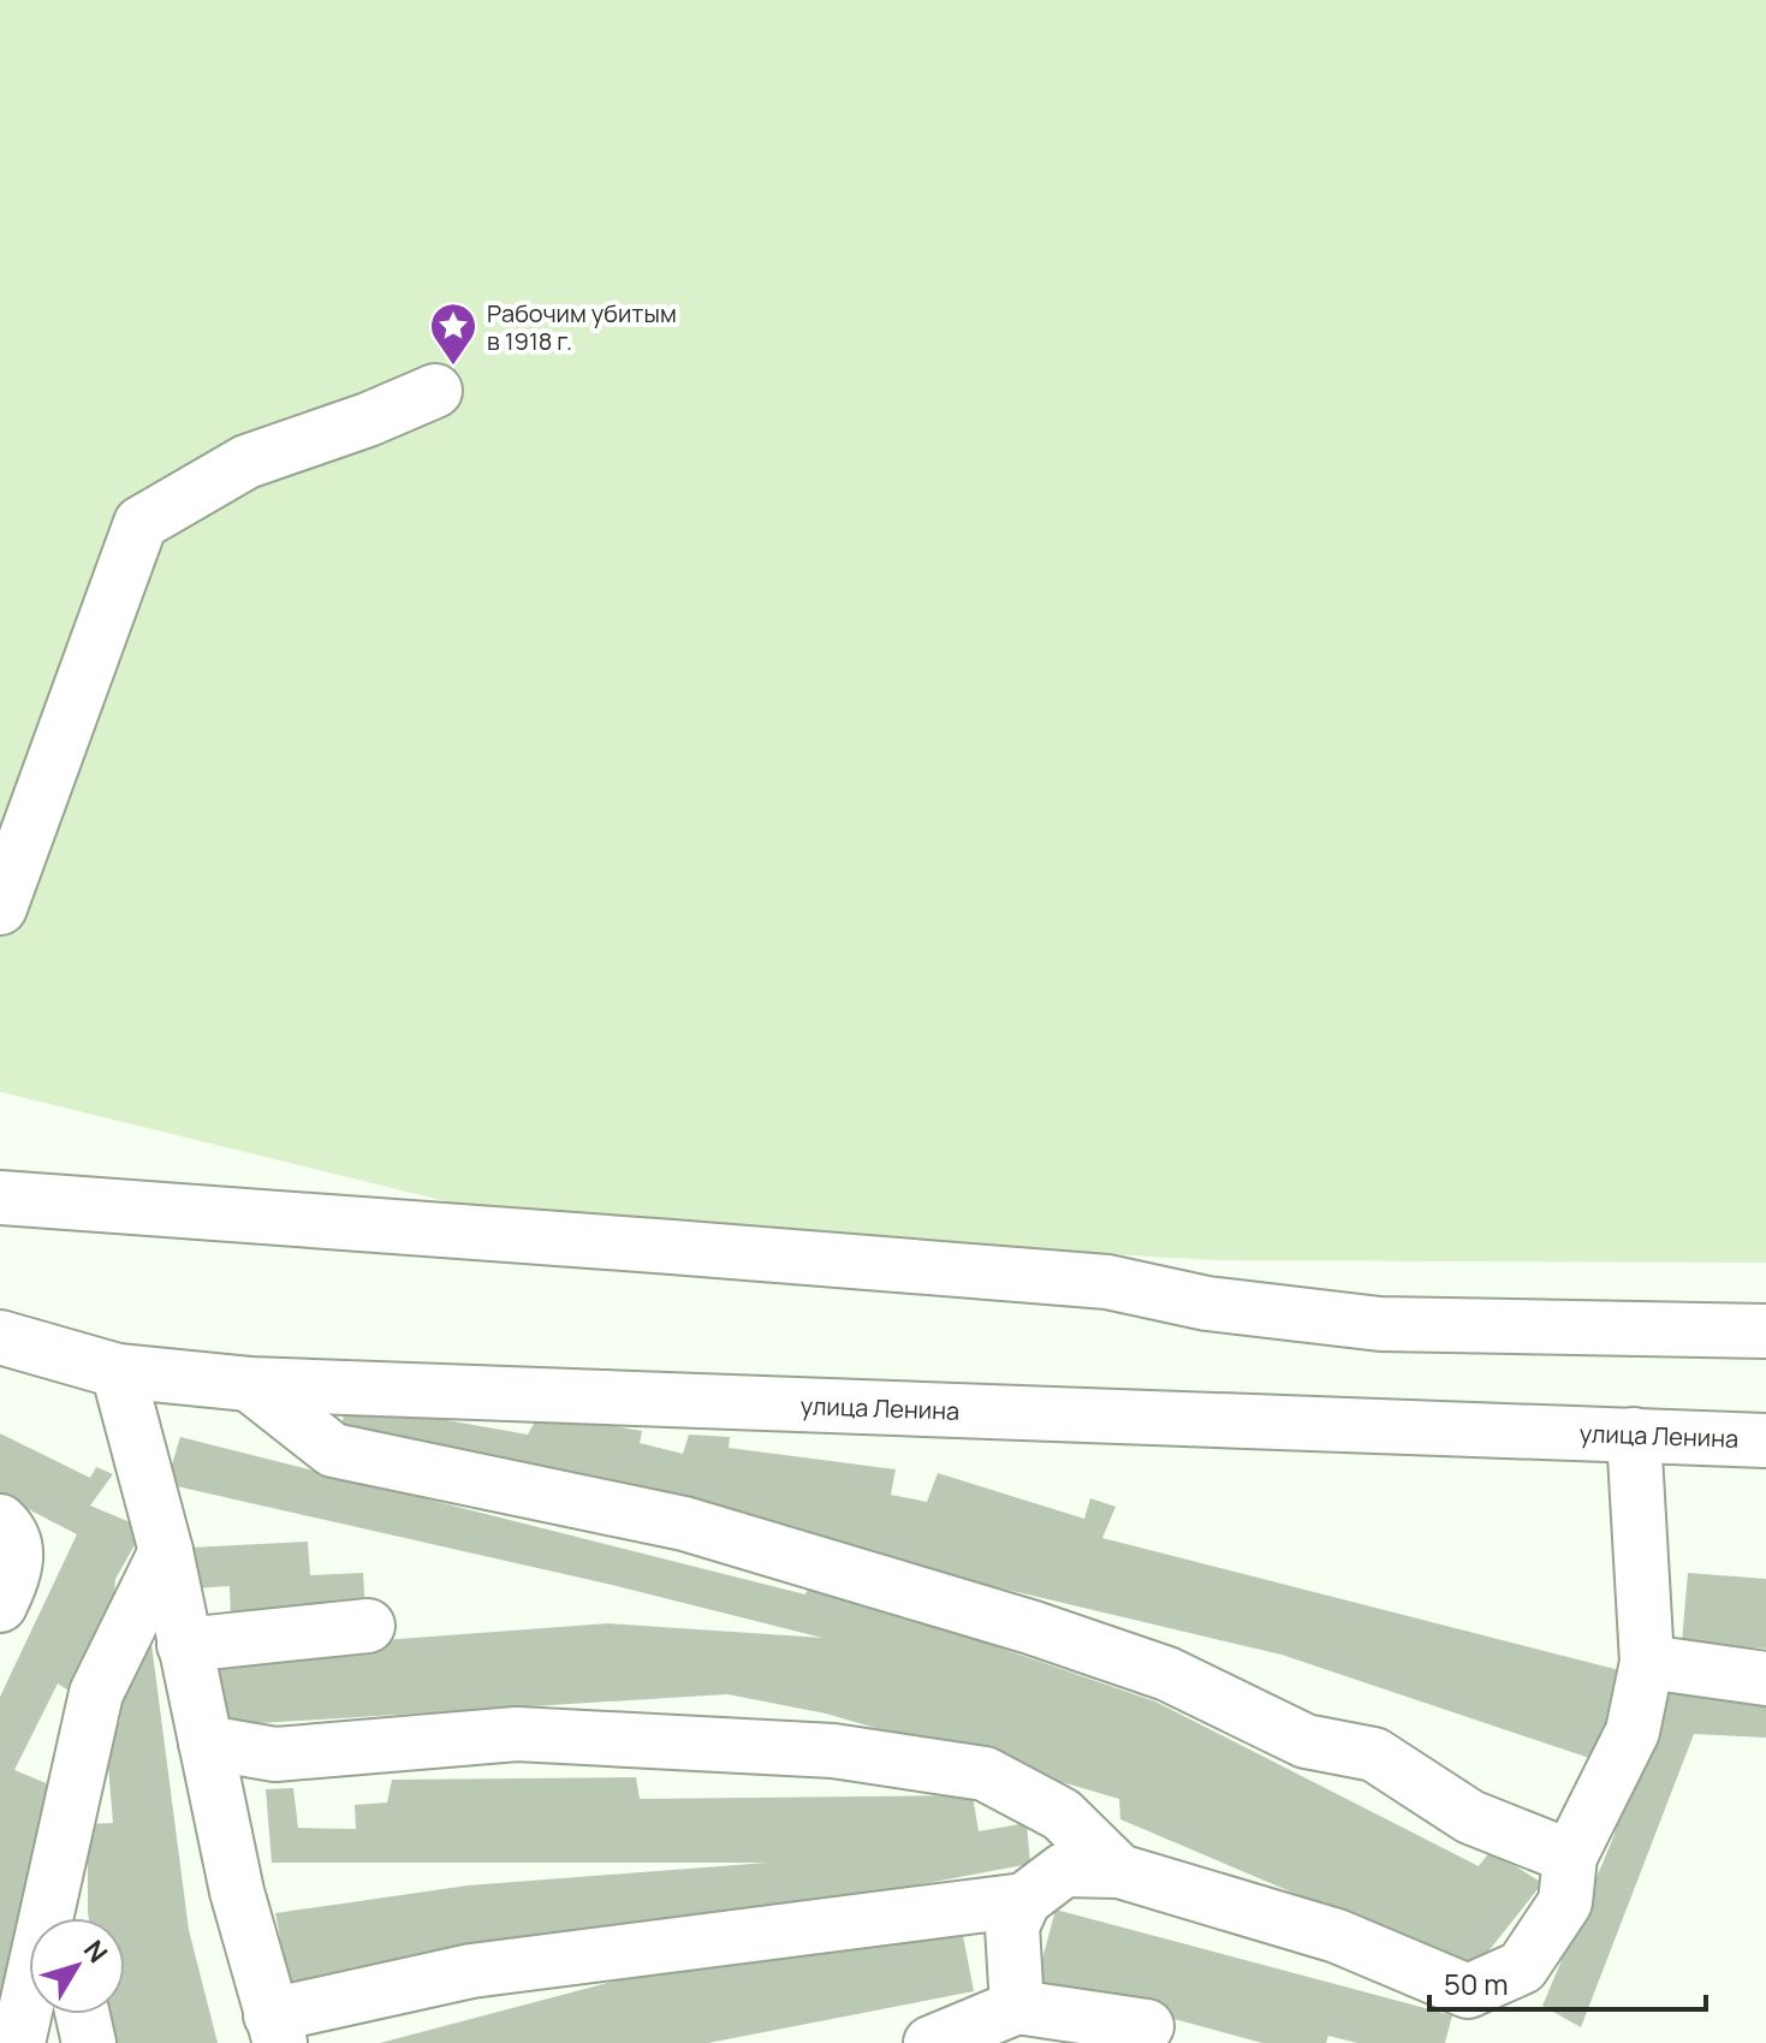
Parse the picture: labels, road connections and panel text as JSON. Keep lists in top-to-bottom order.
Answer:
{
  "streets": {
    "street": ["улица Ленина"]
  },
  "places": {
    "place": ["Рабочим убитым в 1918 г."]
  },
  "scale_bar": "50 m",
  "north": "top right"
}
